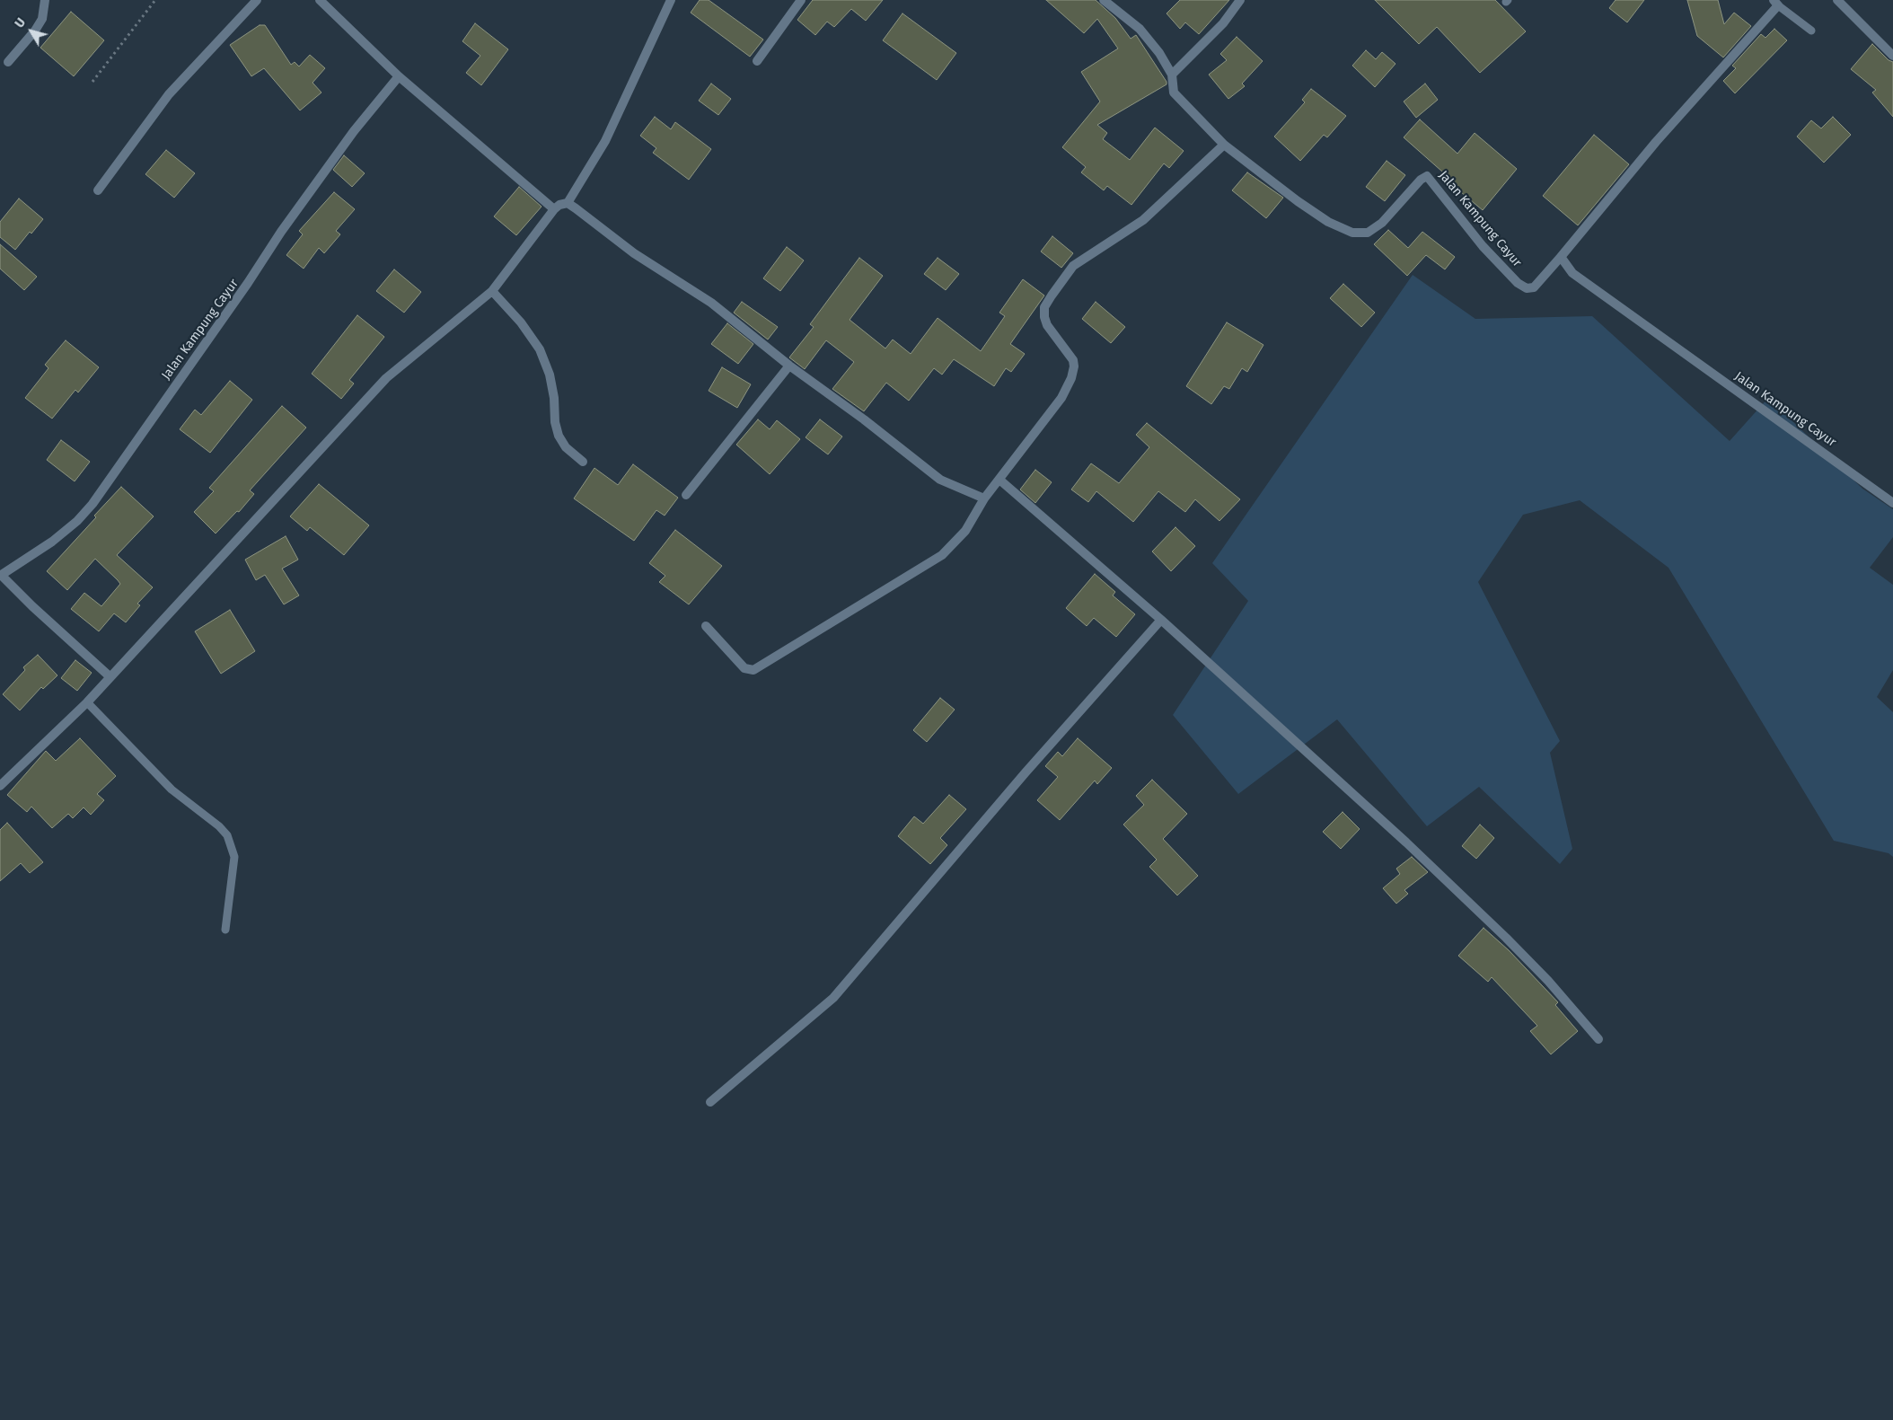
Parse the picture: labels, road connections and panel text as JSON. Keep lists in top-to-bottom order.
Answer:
{
  "streets": {
    "street": ["Jalan Kampung Cayur"]
  },
  "north": "top left"
}
